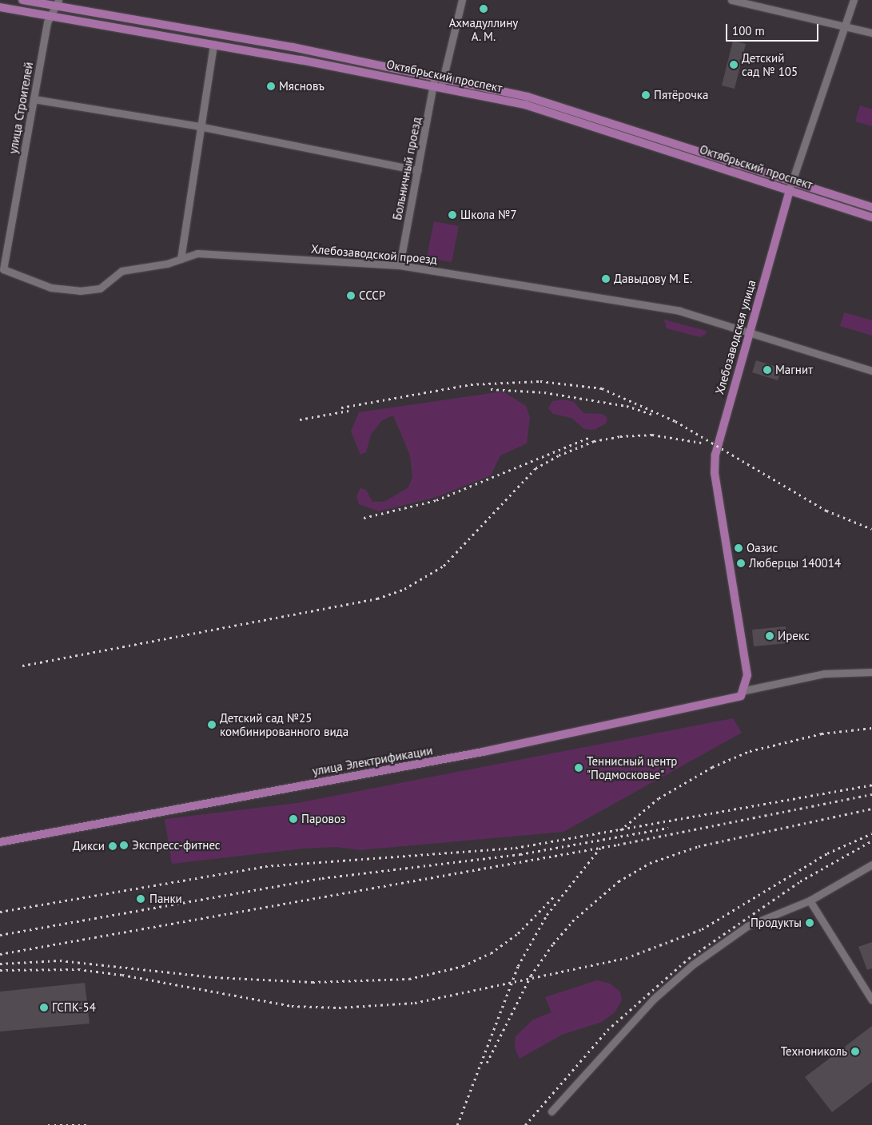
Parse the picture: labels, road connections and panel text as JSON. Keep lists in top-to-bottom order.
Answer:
{
  "streets": {
    "main road": ["Октябрьский проспект", "Хлебозаводская улица", "улица Электрификации"],
    "street": ["улица Строителей", "Больничный проезд", "Хлебозаводской проезд"]
  },
  "crossings": [
    ["Октябрьский проспект", "улица Строителей"],
    ["Октябрьский проспект", "Больничный проезд"],
    ["Октябрьский проспект", "Хлебозаводская улица"],
    ["улица Строителей", "Хлебозаводской проезд"],
    ["Больничный проезд", "Хлебозаводской проезд"],
    ["Хлебозаводской проезд", "Хлебозаводская улица"],
    ["Хлебозаводская улица", "улица Электрификации"]
  ],
  "places": [
    "Ахмадуллину А. М.",
    "Детский сад № 105",
    "Мясновъ",
    "Пятёрочка",
    "Школа №7",
    "Давыдову М. Е.",
    "СССР",
    "Магнит",
    "Оазис",
    "Люберцы 140014",
    "Ирекс",
    "Детский сад №25 комбинированного вида",
    "Теннисный центр \"Подмосковье\"",
    "Паровоз",
    "Экспресс-фитнес",
    "Дикси",
    "Панки",
    "Продукты",
    "ГСПК-54",
    "Технониколь"
  ],
  "scale_bar": "100 m"
}
